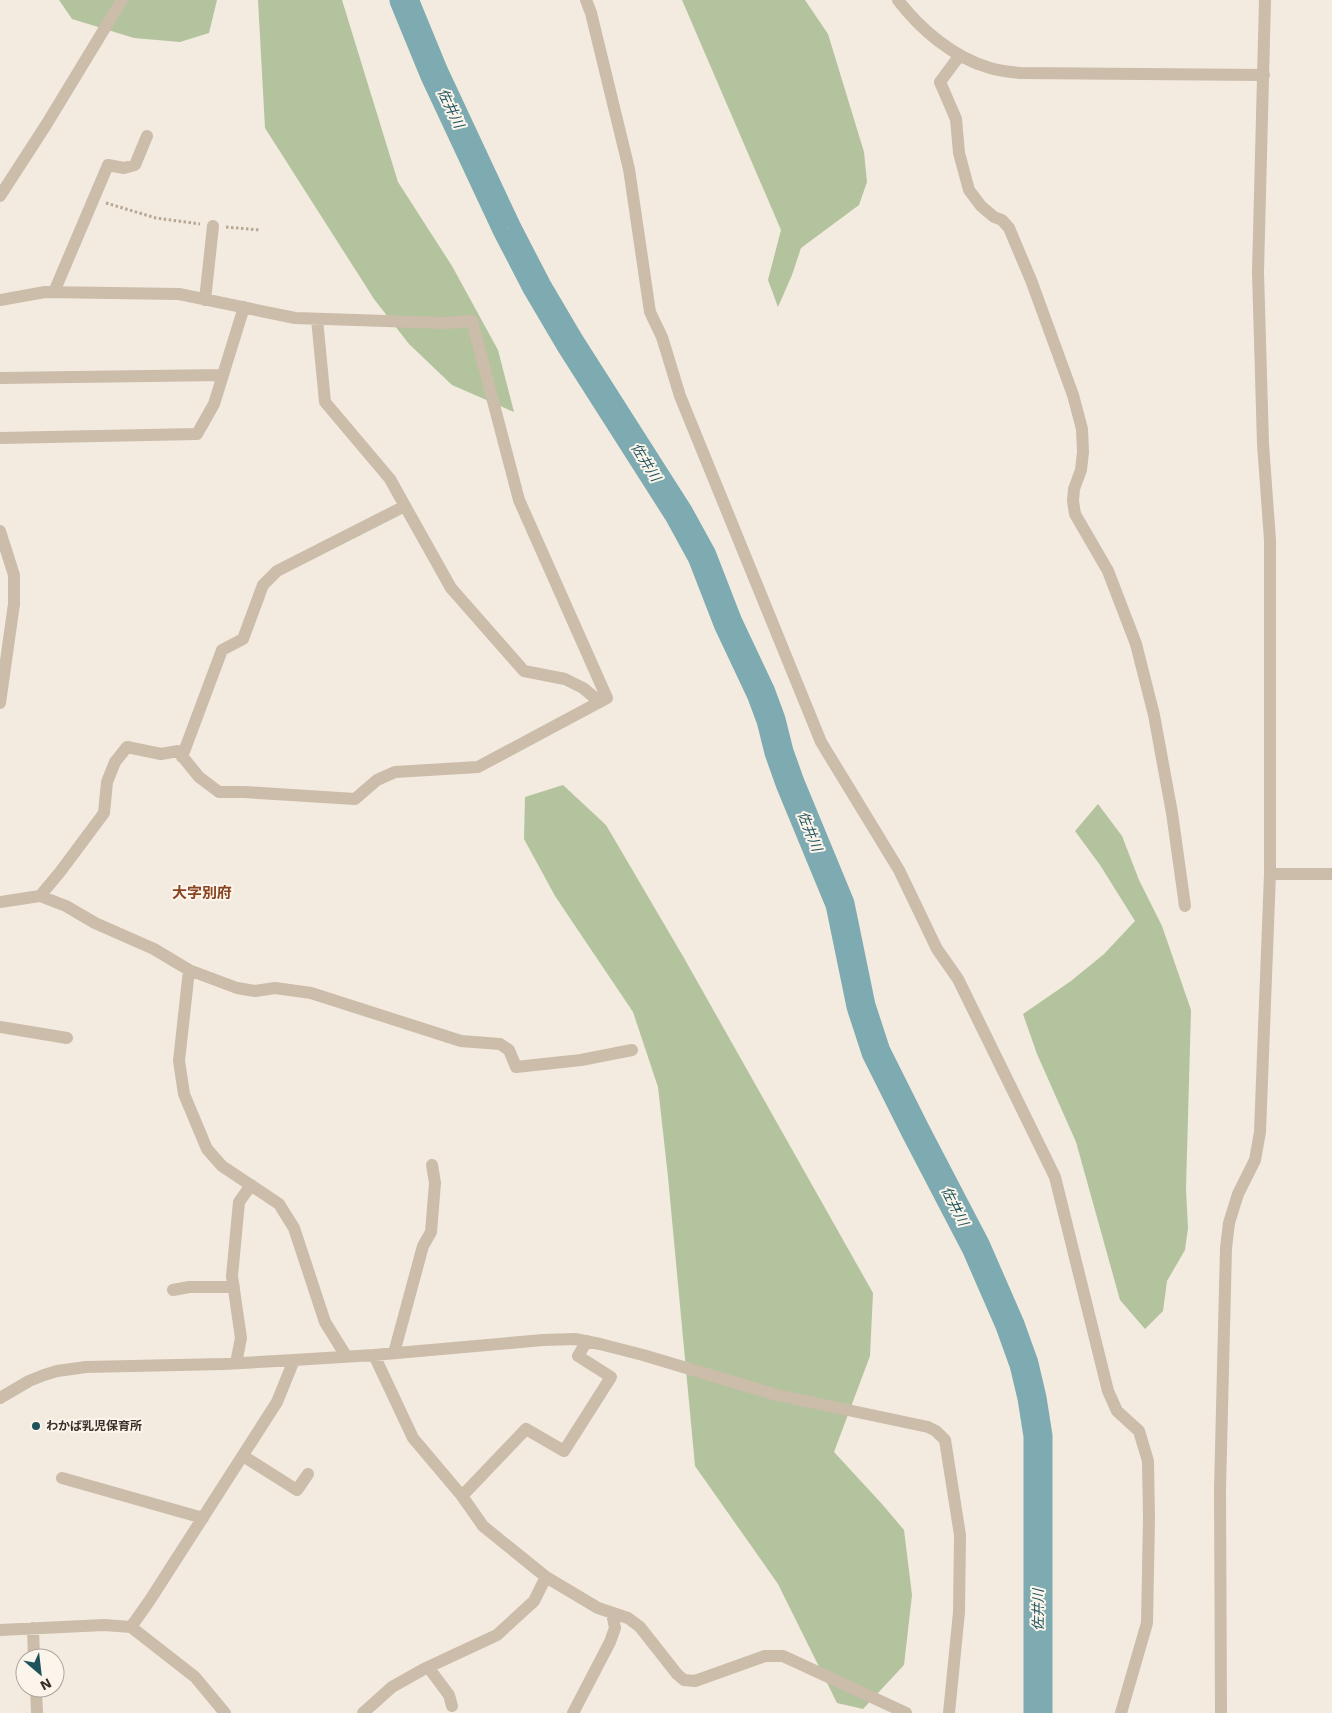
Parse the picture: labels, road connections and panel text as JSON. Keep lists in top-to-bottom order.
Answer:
{
  "districts": ["大字別府"],
  "water": ["佐井川"],
  "places": ["わかば乳児保育所"],
  "north": "bottom right"
}
